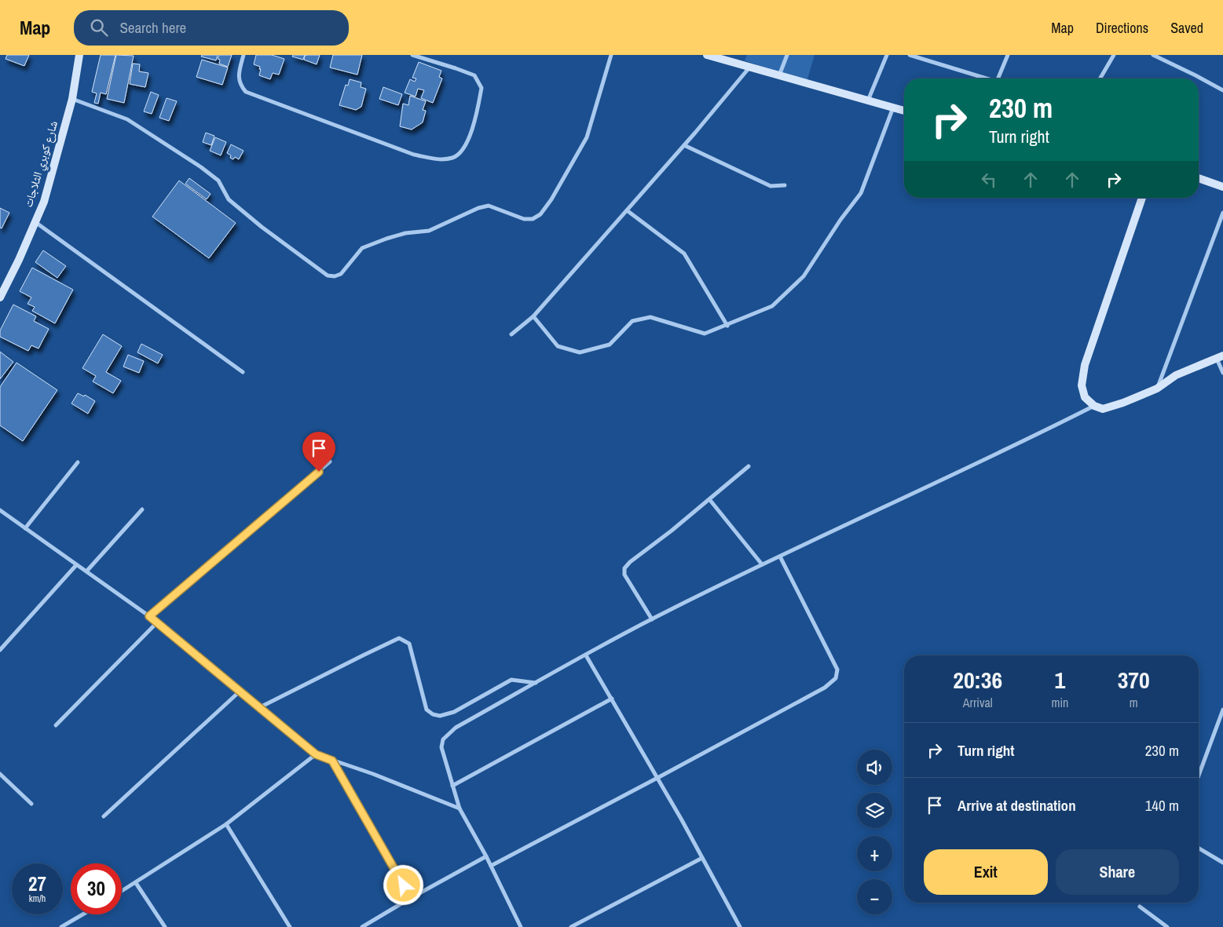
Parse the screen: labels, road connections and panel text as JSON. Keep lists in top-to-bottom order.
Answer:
{
  "streets": {
    "street": ["شارع كوبري الثلاجات"]
  },
  "page": {
    "header": "Map",
    "search": "Search here",
    "nav": ["Map", "Directions", "Saved"],
    "turn": ["230 m", "Turn right"],
    "eta": [
      "20:36",
      "Arrival",
      "1",
      "min",
      "370",
      "m"
    ],
    "list": [
      {
        "name": "Turn right",
        "value": "230 m"
      },
      {
        "name": "Arrive at destination",
        "value": "140 m"
      }
    ],
    "map_buttons": ["+", "−"],
    "buttons": ["Exit", "Share"],
    "speed": "27 km/h",
    "limit": "30"
  }
}
